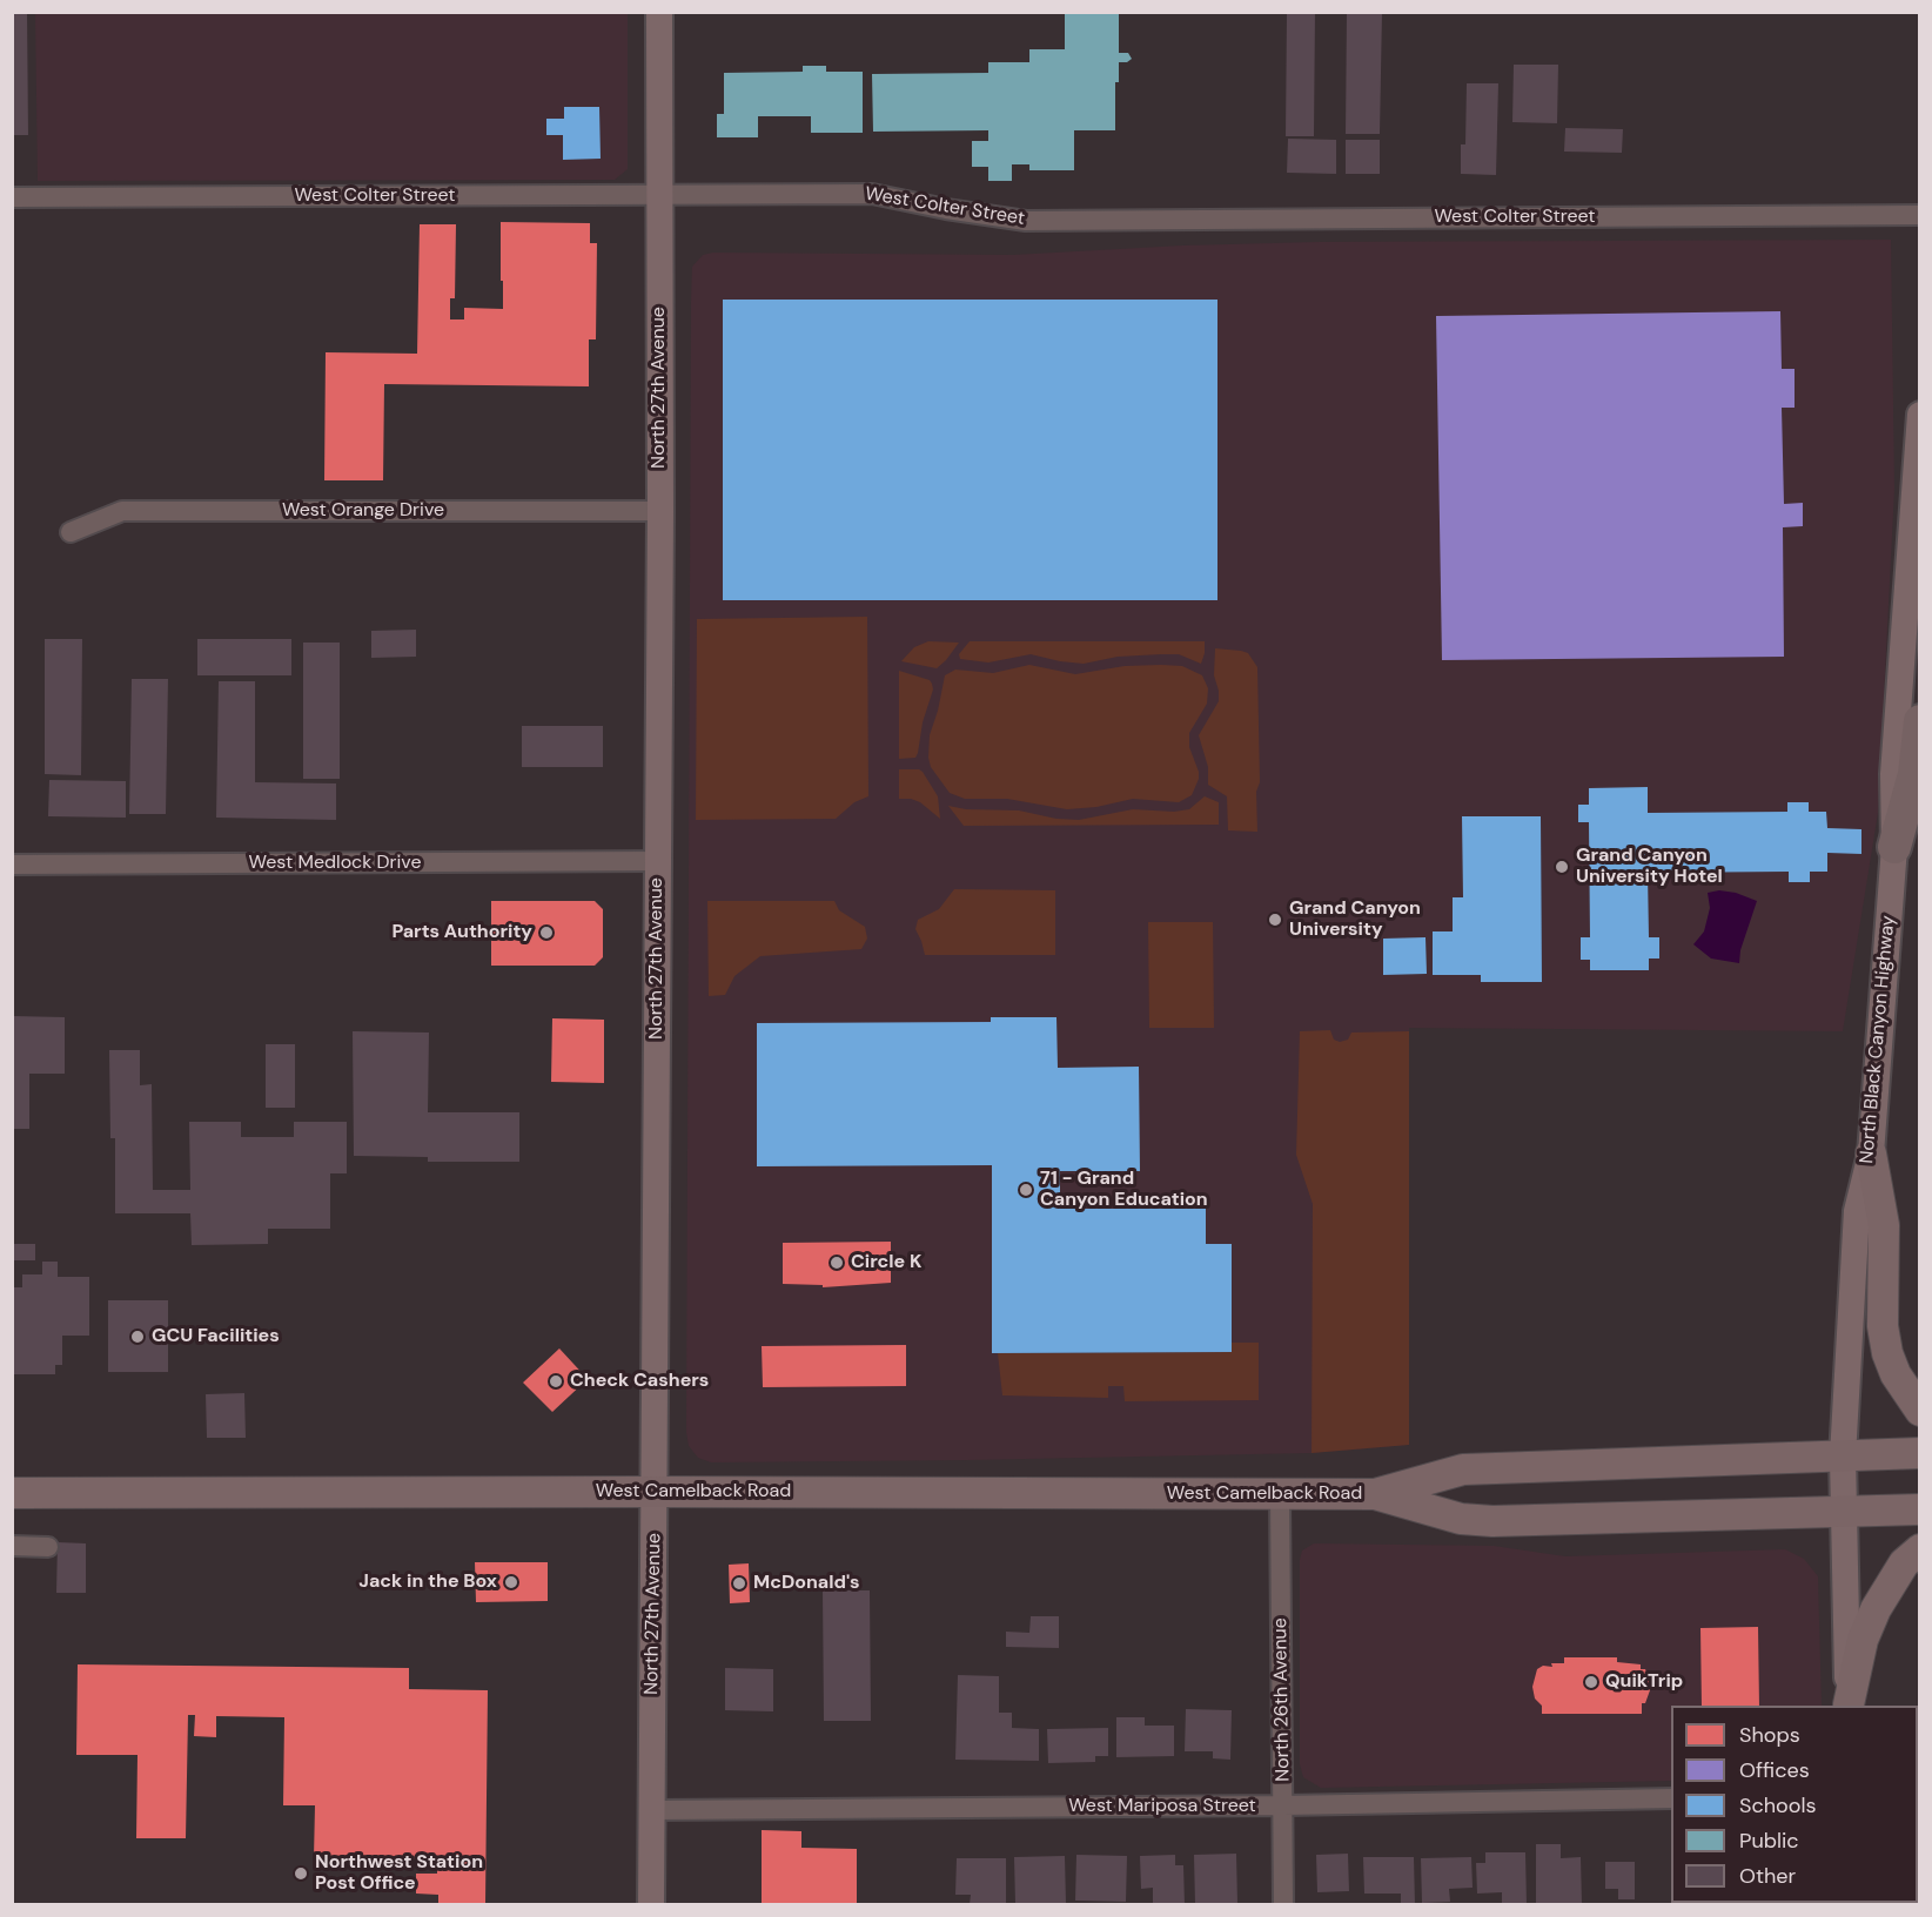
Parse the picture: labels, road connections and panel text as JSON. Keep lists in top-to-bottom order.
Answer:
{
  "streets": {
    "main road": ["North 27th Avenue", "North Black Canyon Highway", "West Camelback Road"],
    "street": [
      "West Colter Street",
      "West Orange Drive",
      "West Medlock Drive",
      "North 26th Avenue",
      "West Mariposa Street"
    ]
  },
  "crossings": [
    ["West Colter Street", "North 27th Avenue"],
    ["North 27th Avenue", "West Orange Drive"],
    ["North 27th Avenue", "West Medlock Drive"],
    ["North 27th Avenue", "West Camelback Road"],
    ["North 27th Avenue", "West Mariposa Street"],
    ["North Black Canyon Highway", "West Camelback Road"],
    ["West Camelback Road", "North 26th Avenue"],
    ["North 26th Avenue", "West Mariposa Street"]
  ],
  "places": [
    "Grand Canyon University Hotel",
    "Grand Canyon University",
    "Parts Authority",
    "71 - Grand Canyon Education",
    "Circle K",
    "GCU Facilities",
    "Check Cashers",
    "Jack in the Box",
    "McDonald's",
    "QuikTrip",
    "Northwest Station Post Office"
  ],
  "legend": [
    "Shops",
    "Offices",
    "Schools",
    "Public",
    "Other"
  ]
}
